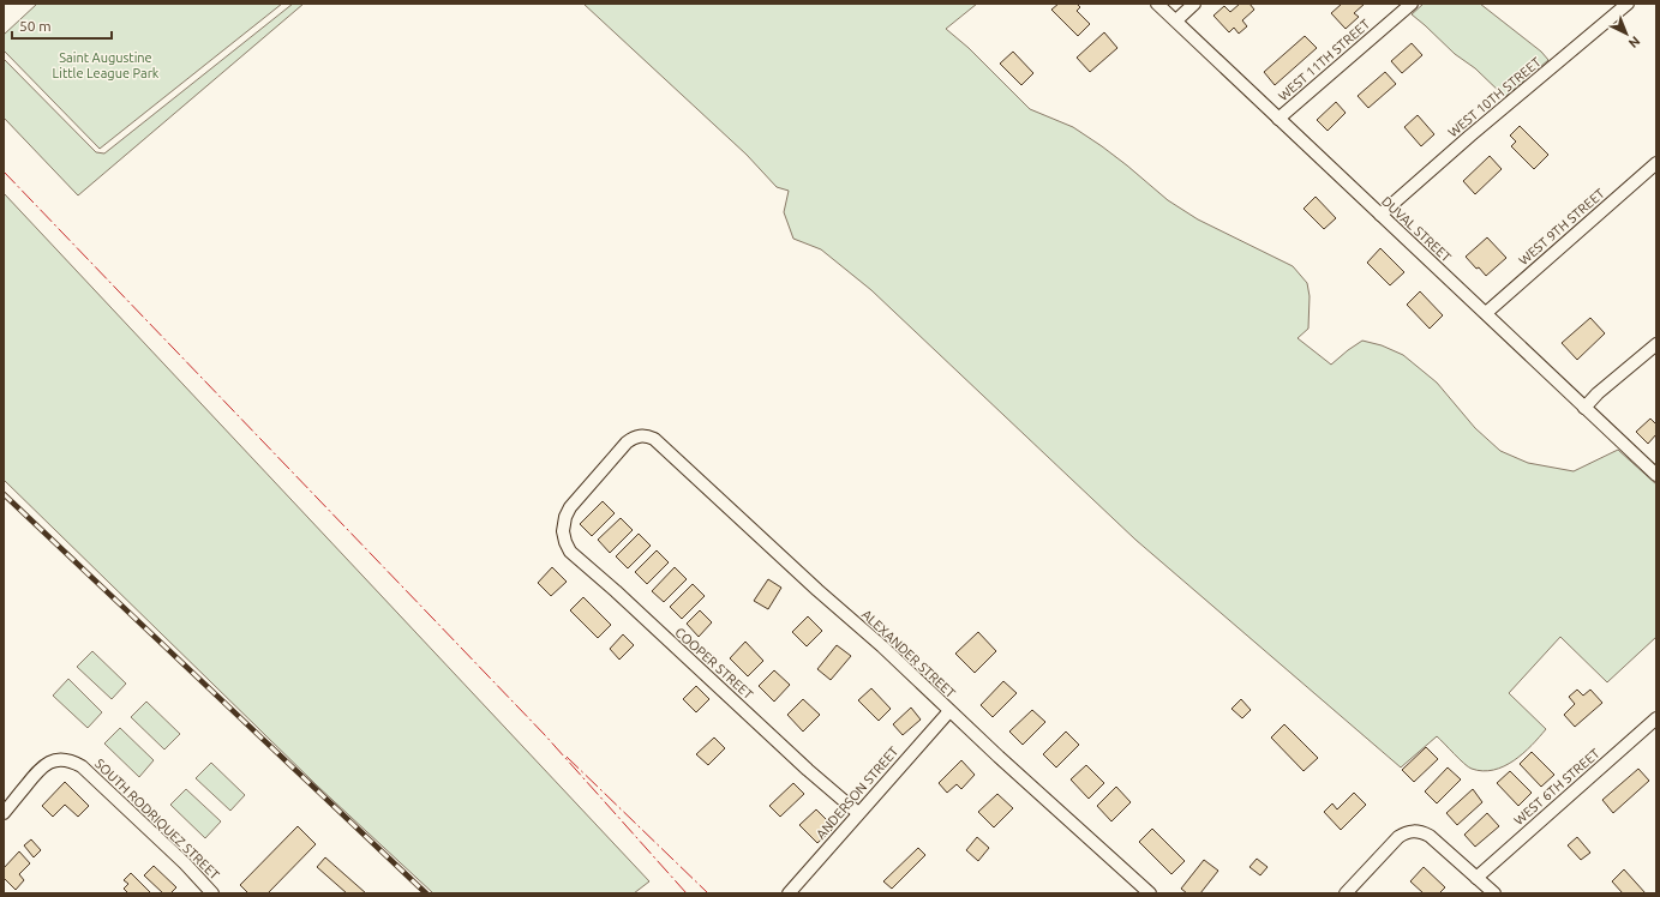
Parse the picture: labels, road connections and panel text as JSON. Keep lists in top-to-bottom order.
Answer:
{
  "streets": {
    "street": [
      "WEST 11TH STREET",
      "WEST 10TH STREET",
      "WEST 9TH STREET",
      "DUVAL STREET",
      "ALEXANDER STREET",
      "COOPER STREET",
      "WEST 6TH STREET",
      "ANDERSON STREET",
      "SOUTH RODRIQUEZ STREET"
    ]
  },
  "crossings": [
    ["WEST 11TH STREET", "DUVAL STREET"],
    ["WEST 10TH STREET", "DUVAL STREET"],
    ["WEST 9TH STREET", "DUVAL STREET"],
    ["ALEXANDER STREET", "COOPER STREET"],
    ["ALEXANDER STREET", "ANDERSON STREET"],
    ["COOPER STREET", "ANDERSON STREET"]
  ],
  "parks": ["Saint Augustine Little League Park"],
  "scale_bar": "50 m",
  "north": "bottom right"
}
